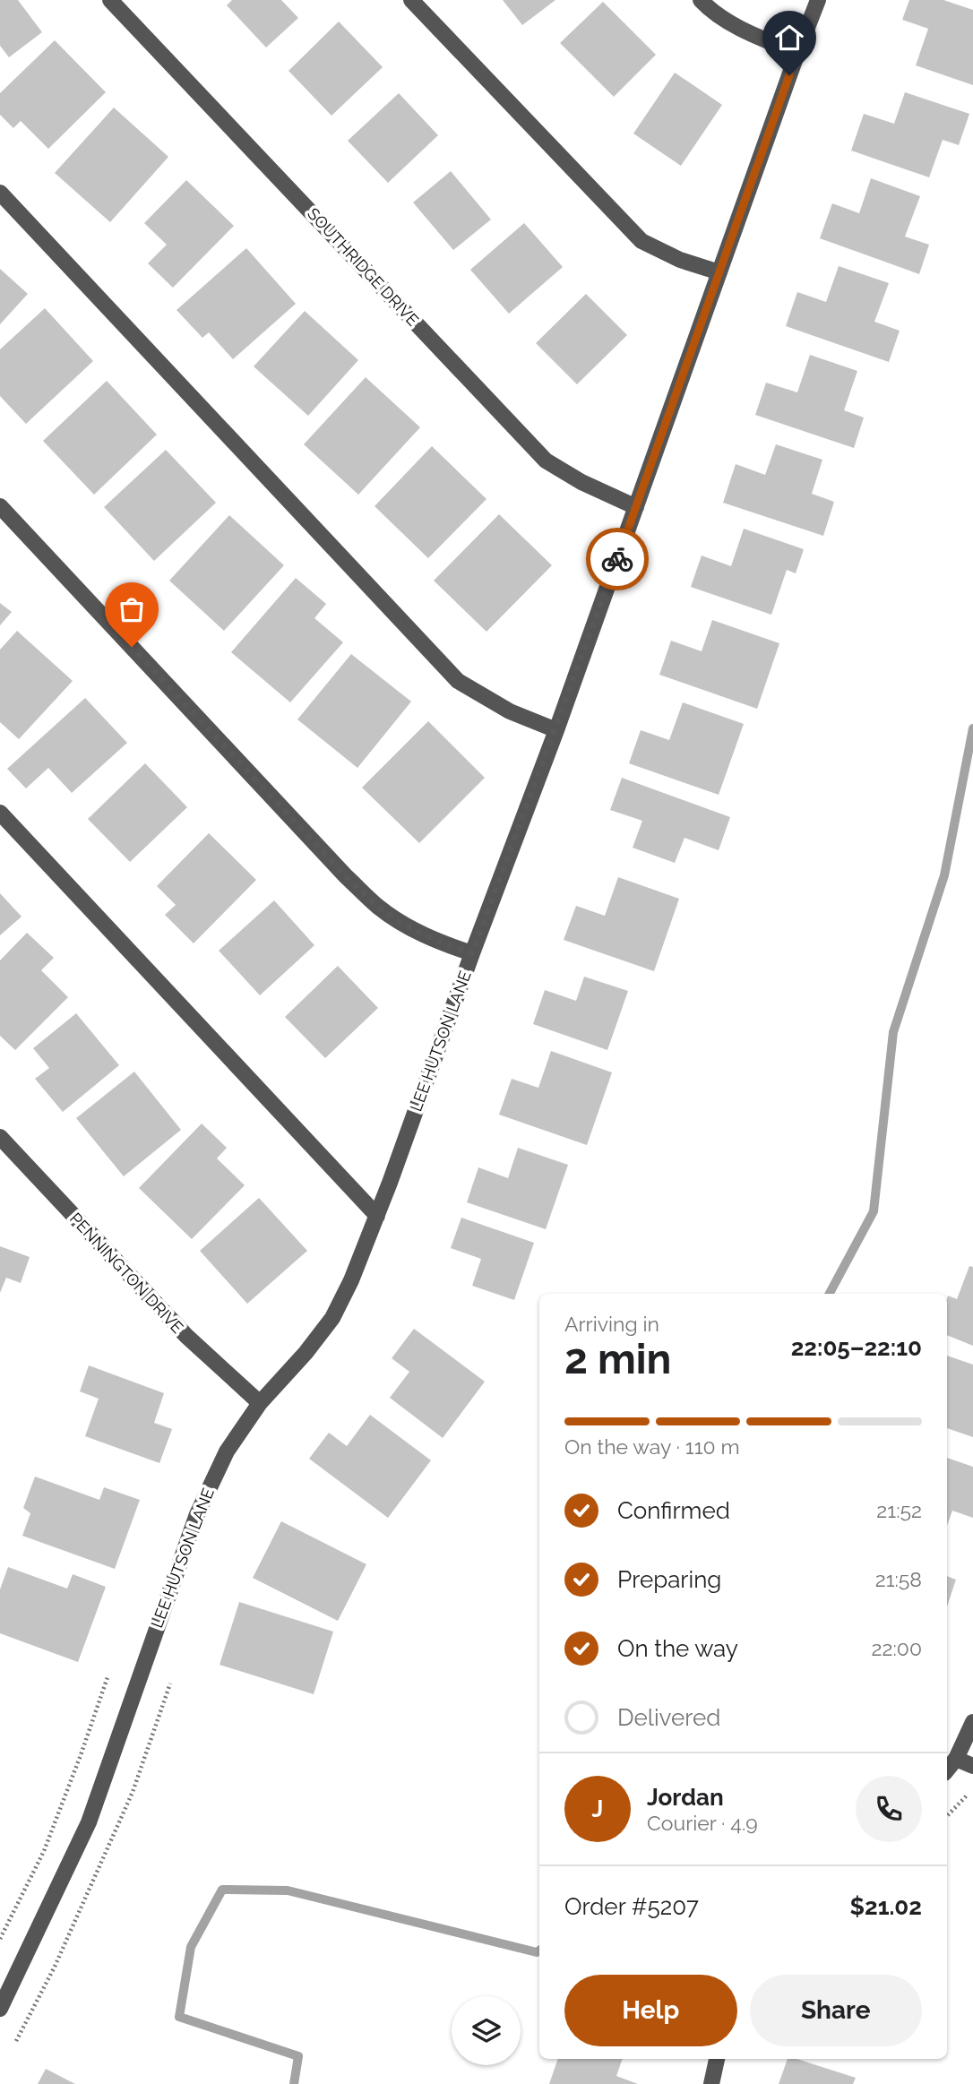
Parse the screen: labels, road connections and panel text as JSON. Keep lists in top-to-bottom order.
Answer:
{
  "streets": {
    "street": ["SOUTHRIDGE DRIVE", "LEE HUTSON LANE", "PENNINGTON DRIVE"]
  },
  "crossings": [
    ["SOUTHRIDGE DRIVE", "LEE HUTSON LANE"],
    ["LEE HUTSON LANE", "PENNINGTON DRIVE"]
  ],
  "page": {
    "heading": ["2 min", "Arriving in", "22:05–22:10"],
    "panel": [
      "Jordan",
      "Courier · 4.9",
      "Order #5207",
      "$21.02"
    ],
    "bar": "On the way · 110 m",
    "list": [
      ["Confirmed", "21:52"],
      ["Preparing", "21:58"],
      ["On the way", "22:00"],
      "Delivered"
    ],
    "round": "J",
    "buttons": ["Help", "Share"]
  }
}
